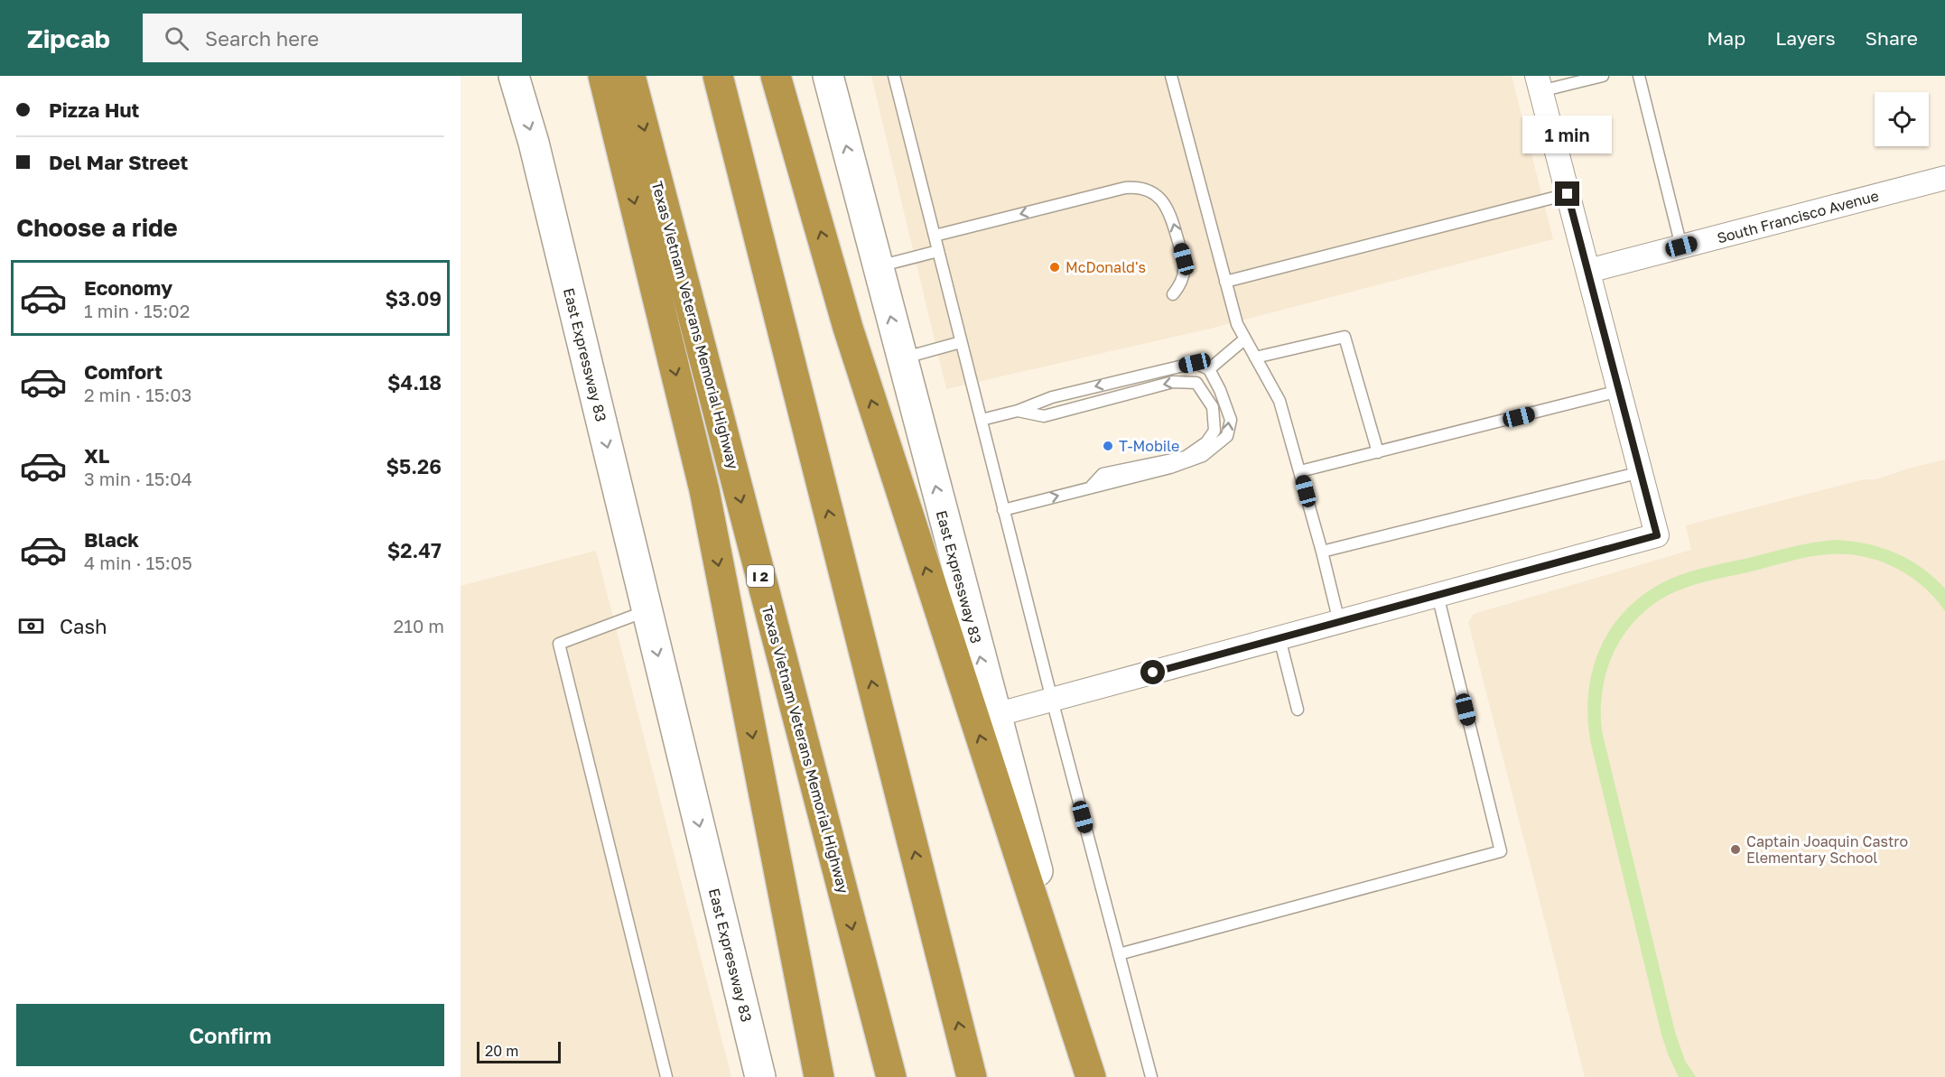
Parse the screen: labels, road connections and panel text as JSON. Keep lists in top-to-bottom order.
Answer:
{
  "streets": {
    "highway": ["Texas Vietnam Veterans Memorial Highway", "I 2"],
    "main road": ["East Expressway 83"],
    "street": ["South Francisco Avenue"]
  },
  "places": ["McDonald's", "T-Mobile", "Captain Joaquin Castro Elementary School"],
  "scale_bar": "20 m",
  "page": {
    "header": "Zipcab",
    "search": "Search here",
    "nav": ["Map", "Layers", "Share"],
    "banner": ["Pizza Hut", "Del Mar Street"],
    "bubble": "1 min",
    "heading": "Choose a ride",
    "list": [
      {
        "name": "Economy",
        "note": "1 min · 15:02",
        "value": "$3.09"
      },
      {
        "name": "Comfort",
        "note": "2 min · 15:03",
        "value": "$4.18"
      },
      {
        "name": "XL",
        "note": "3 min · 15:04",
        "value": "$5.26"
      },
      {
        "name": "Black",
        "note": "4 min · 15:05",
        "value": "$2.47"
      }
    ],
    "pay": ["Cash", "210 m"],
    "buttons": "Confirm",
    "scale": "20 m"
  }
}
